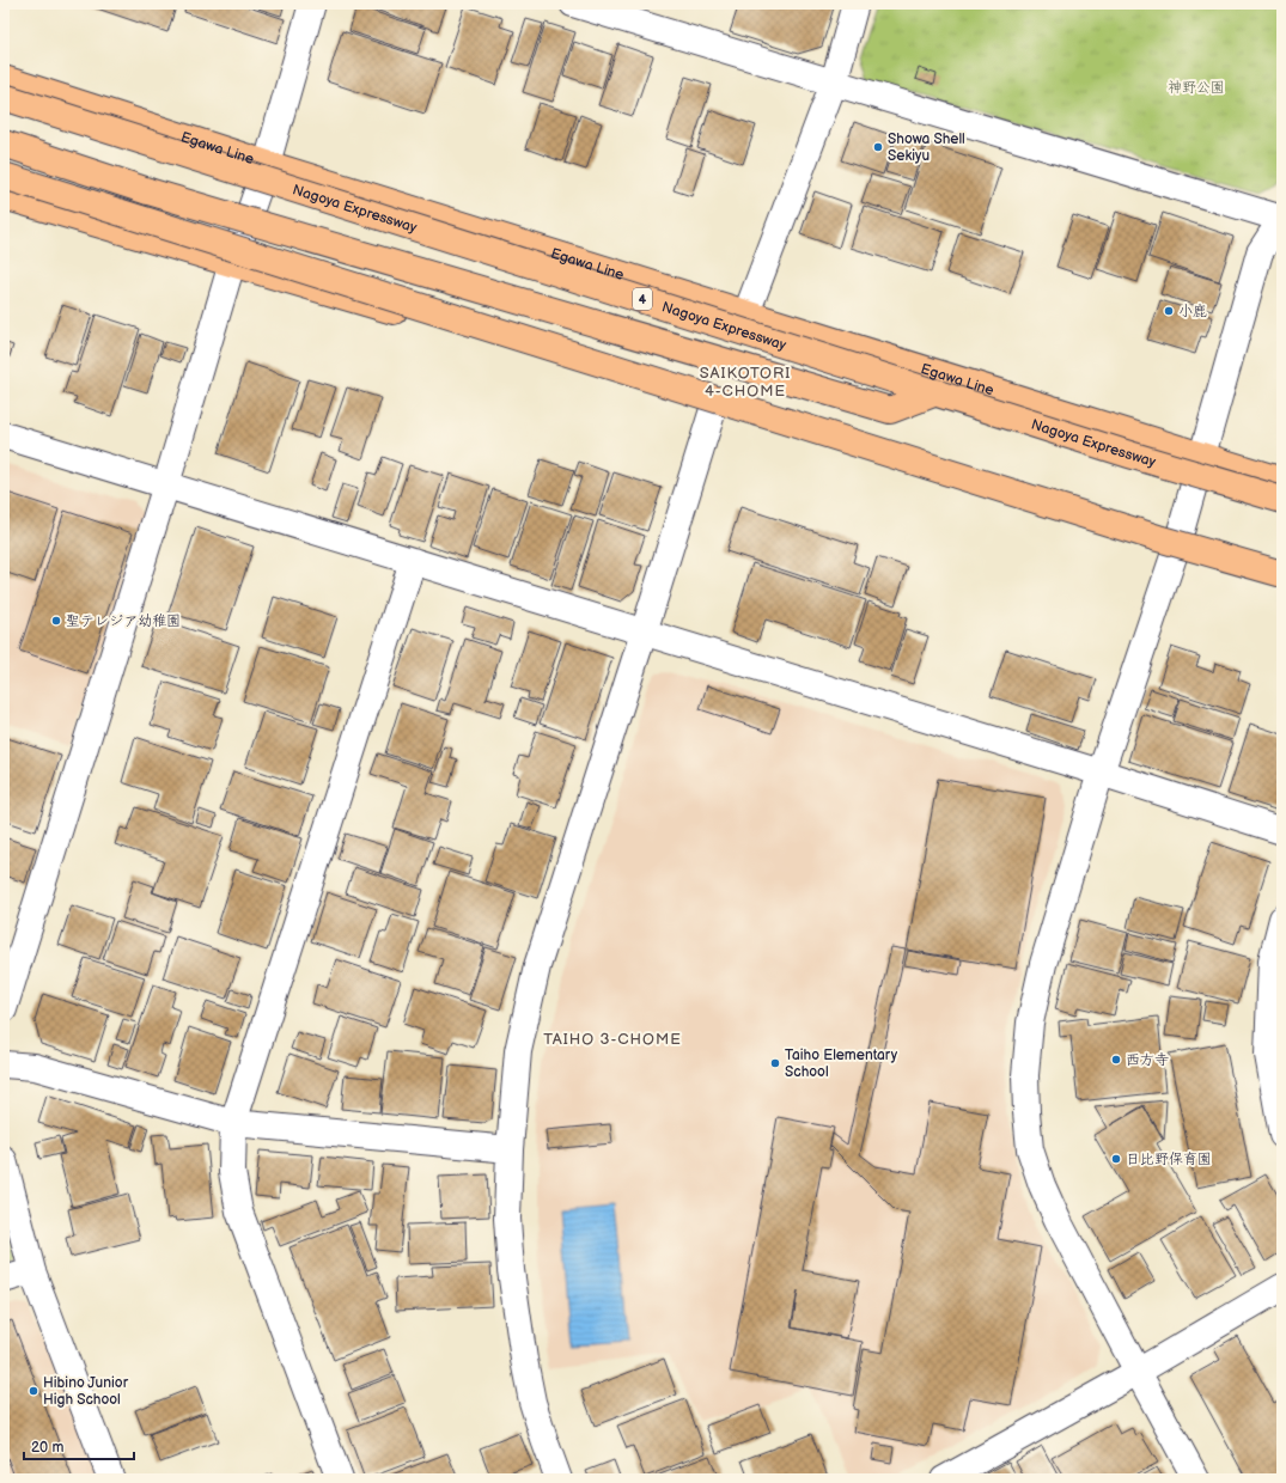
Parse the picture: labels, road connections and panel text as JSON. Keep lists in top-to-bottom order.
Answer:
{
  "streets": {
    "main road": ["Egawa Line", "Nagoya Expressway", "4"]
  },
  "districts": ["SAIKOTORI 4-CHOME", "TAIHO 3-CHOME"],
  "parks": ["神野公園"],
  "places": [
    "Showa Shell Sekiyu",
    "小鹿",
    "聖テレジア幼稚園",
    "西方寺",
    "Taiho Elementary School",
    "日比野保育園",
    "Hibino Junior High School"
  ],
  "scale_bar": "20 m"
}
